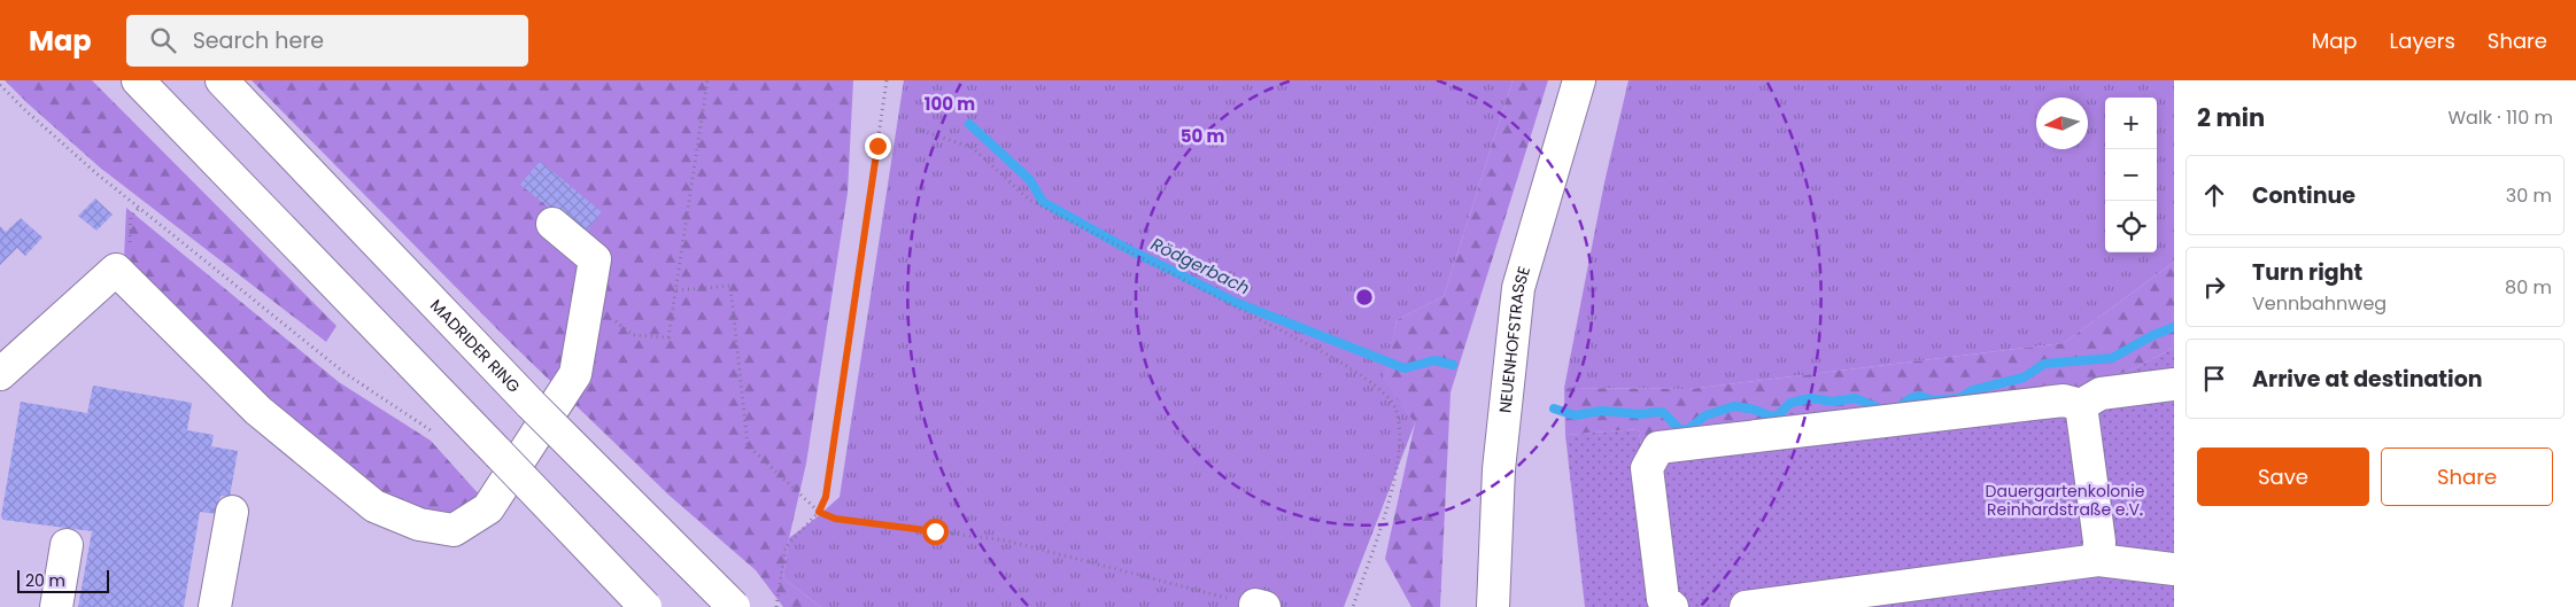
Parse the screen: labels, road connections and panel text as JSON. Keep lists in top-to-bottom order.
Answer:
{
  "streets": {
    "main road": ["NEUENHOFSTRASSE", "MADRIDER RING"]
  },
  "water": ["Rödgerbach"],
  "parks": ["Dauergartenkolonie Reinhardstraße e.V."],
  "scale_bar": "20 m",
  "north": "left",
  "page": {
    "header": "Map",
    "search": "Search here",
    "nav": ["Map", "Layers", "Share"],
    "heading": ["2 min", "Walk · 110 m"],
    "map_buttons": ["+", "−"],
    "list": [
      ["Continue", "30 m"],
      ["Turn right", "Vennbahnweg", "80 m"],
      "Arrive at destination"
    ],
    "buttons": ["Save", "Share"],
    "scale": "20 m"
  },
  "rings": ["100 m", "50 m"]
}
